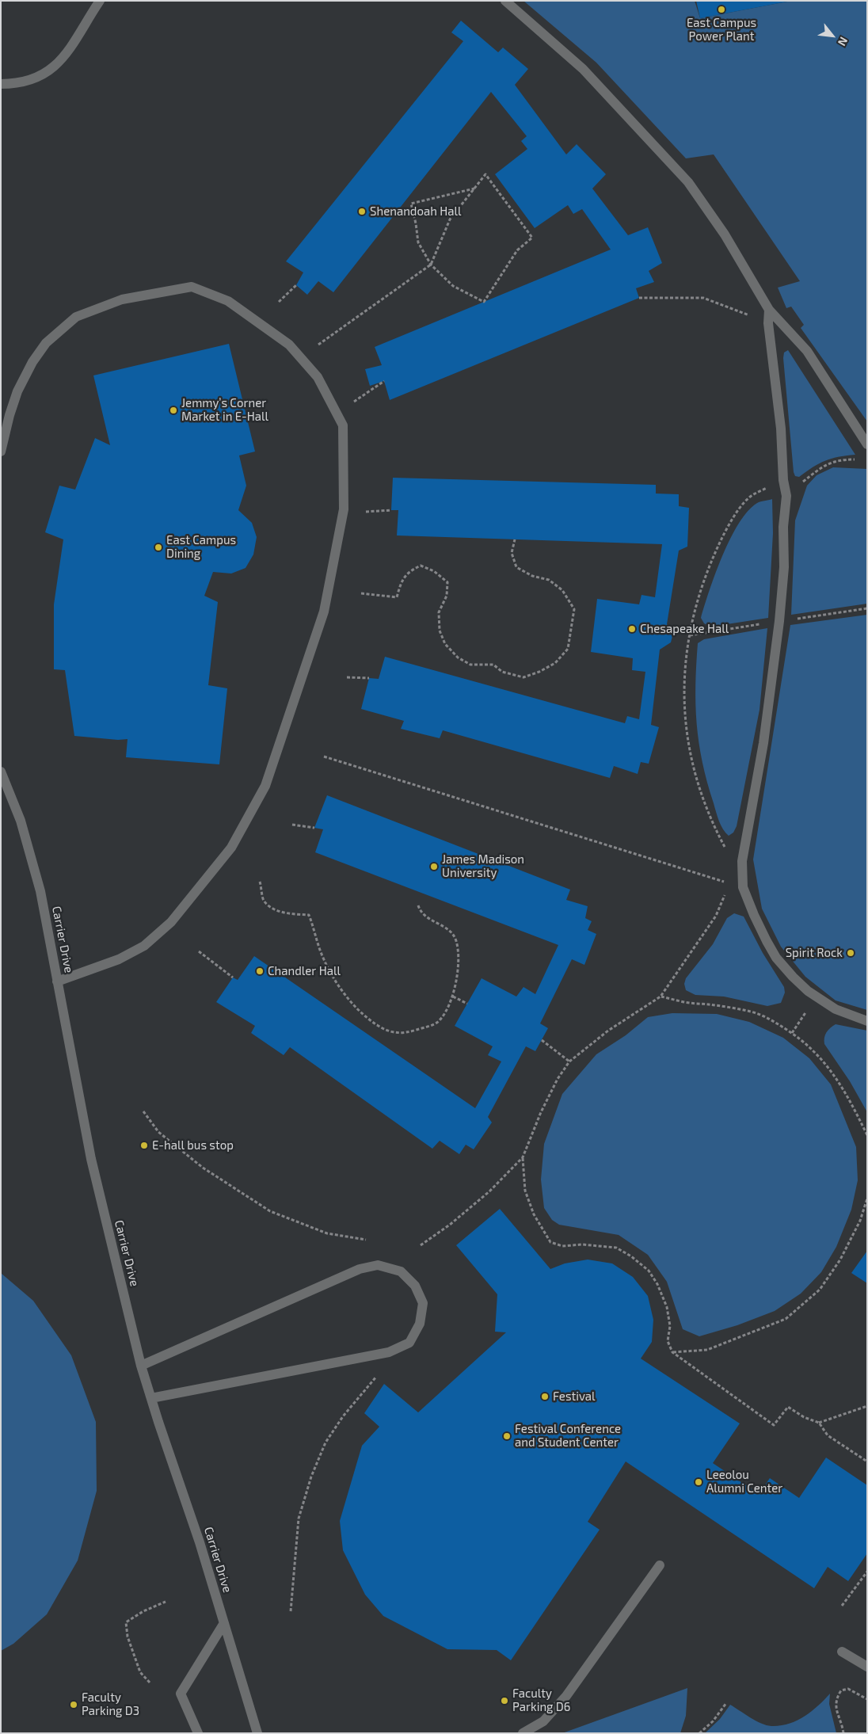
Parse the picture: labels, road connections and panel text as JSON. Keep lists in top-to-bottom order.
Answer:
{
  "streets": {
    "street": ["Carrier Drive"]
  },
  "places": [
    "East Campus Power Plant",
    "Shenandoah Hall",
    "Jemmy’s Corner Market in E-Hall",
    "East Campus Dining",
    "Chesapeake Hall",
    "James Madison University",
    "Spirit Rock",
    "Chandler Hall",
    "E-hall bus stop",
    "Festival",
    "Festival Conference and Student Center",
    "Leeolou Alumni Center",
    "Faculty Parking D6",
    "Faculty Parking D3"
  ],
  "north": "bottom right"
}
